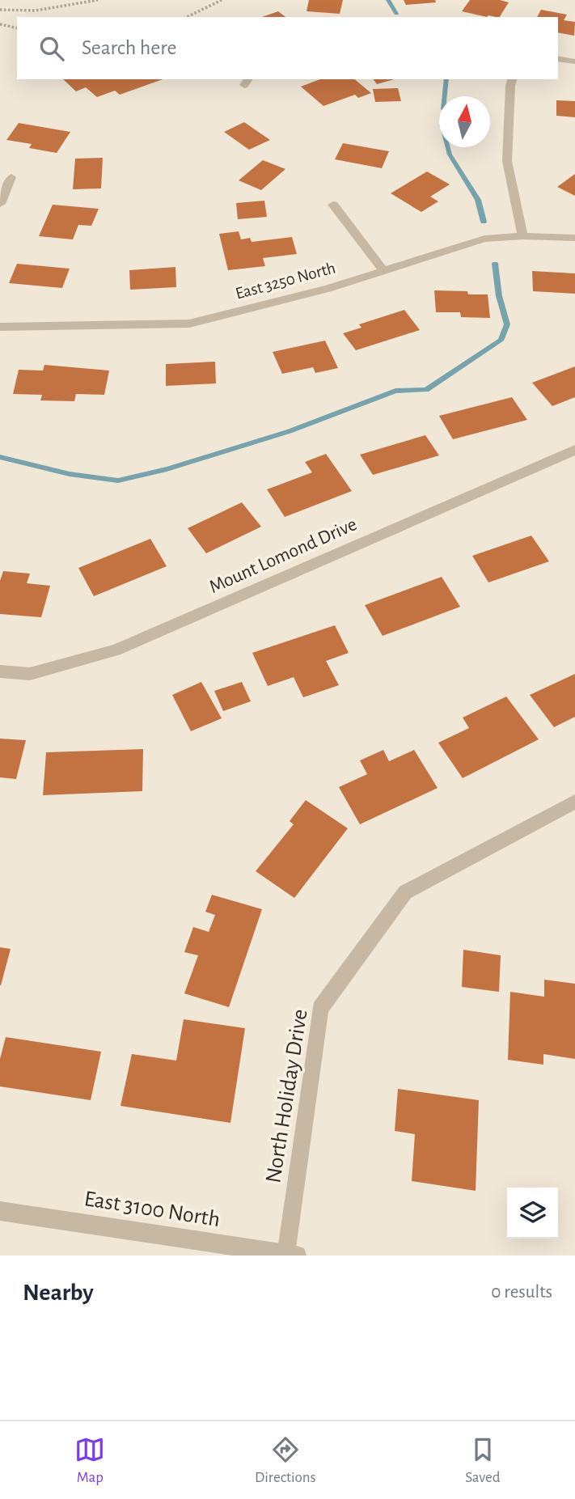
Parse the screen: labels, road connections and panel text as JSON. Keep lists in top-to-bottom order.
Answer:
{
  "streets": {
    "street": [
      "East 3250 North",
      "Mount Lomond Drive",
      "North Holiday Drive",
      "East 3100 North"
    ]
  },
  "crossings": [
    ["North Holiday Drive", "East 3100 North"]
  ],
  "north": "top",
  "page": {
    "search": "Search here",
    "heading": ["Nearby", "0 results"],
    "nav": ["Map", "Directions", "Saved"]
  }
}
